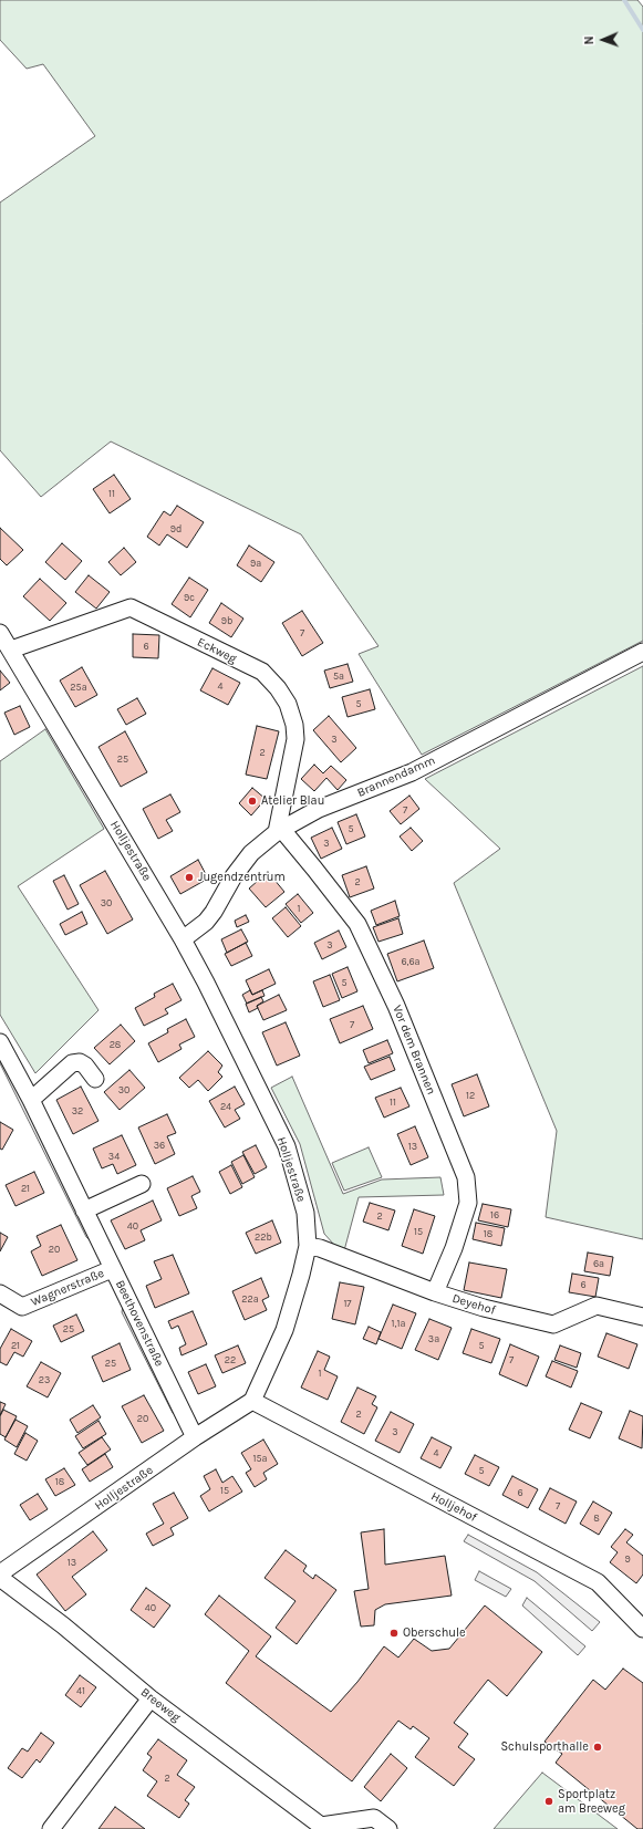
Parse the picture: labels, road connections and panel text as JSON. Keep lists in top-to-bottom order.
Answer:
{
  "streets": {
    "street": [
      "Eckweg",
      "Brannendamm",
      "Holljestraße",
      "Vor dem Brannen",
      "Wagnerstraße",
      "Deyehof",
      "Beethovenstraße",
      "Holljehof",
      "Breeweg"
    ]
  },
  "crossings": [
    ["Eckweg", "Brannendamm"],
    ["Eckweg", "Holljestraße"],
    ["Eckweg", "Vor dem Brannen"],
    ["Brannendamm", "Holljestraße"],
    ["Brannendamm", "Vor dem Brannen"],
    ["Holljestraße", "Deyehof"],
    ["Holljestraße", "Beethovenstraße"],
    ["Holljestraße", "Holljehof"],
    ["Vor dem Brannen", "Deyehof"],
    ["Wagnerstraße", "Beethovenstraße"]
  ],
  "places": [
    "Atelier Blau",
    "Jugendzentrum",
    "Oberschule",
    "Schulsporthalle",
    "Sportplatz am Breeweg"
  ],
  "house_numbers": [
    "11",
    "9d",
    "9a",
    "9c",
    "9b",
    "7",
    "6",
    "5a",
    "4",
    "25a",
    "5",
    "3",
    "2",
    "25",
    "7",
    "5",
    "3",
    "2",
    "30",
    "1",
    "3",
    "6,6a",
    "5",
    "7",
    "28",
    "30",
    "12",
    "11",
    "24",
    "32",
    "36",
    "13",
    "34",
    "21",
    "16",
    "2",
    "40",
    "15",
    "18",
    "22b",
    "20",
    "6a",
    "6",
    "22a",
    "17",
    "1,1a",
    "25",
    "3a",
    "21",
    "5",
    "22",
    "7",
    "25",
    "1",
    "23",
    "2",
    "20",
    "3",
    "4",
    "15a",
    "5",
    "18",
    "15",
    "6",
    "7",
    "8",
    "9",
    "13",
    "40",
    "41",
    "2"
  ],
  "north": "left"
}
